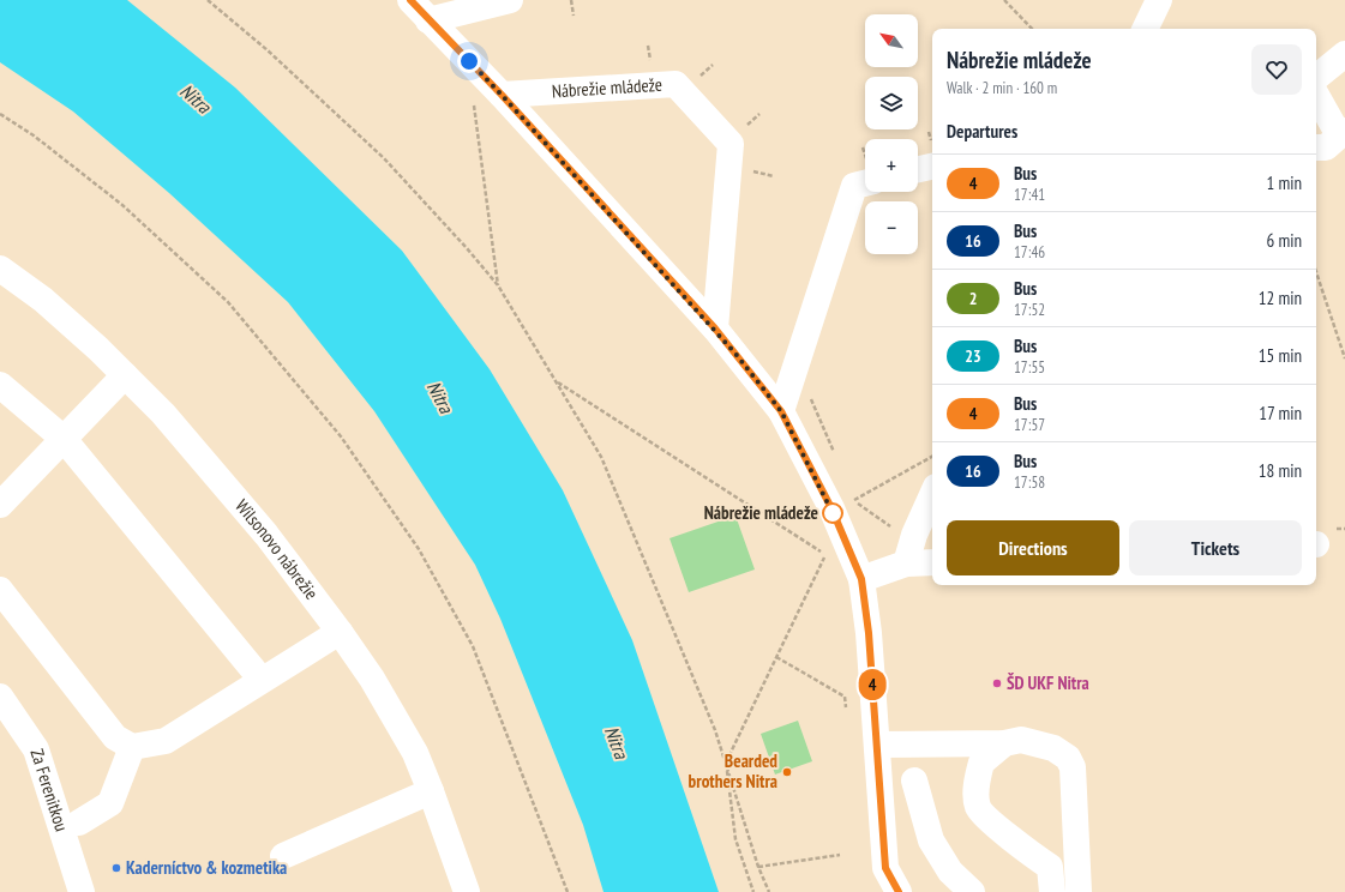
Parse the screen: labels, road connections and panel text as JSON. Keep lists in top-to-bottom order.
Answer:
{
  "streets": {
    "street": ["Nábrežie mládeže", "Wilsonovo nábrežie", "Za Ferenitkou"]
  },
  "water": ["Nitra"],
  "places": [
    "Nábrežie mládeže",
    "ŠD UKF Nitra",
    "Bearded brothers Nitra",
    "Kaderníctvo & kozmetika"
  ],
  "lines": ["bus line 4"],
  "north": "top left",
  "page": {
    "on_map": "4",
    "map_buttons": ["+", "−"],
    "heading": [
      ["Nábrežie mládeže", "Walk · 2 min · 160 m"],
      "Departures"
    ],
    "list": [
      {
        "mark": "4",
        "name": "Bus",
        "note": "17:41",
        "value": "1 min"
      },
      {
        "mark": "16",
        "name": "Bus",
        "note": "17:46",
        "value": "6 min"
      },
      {
        "mark": "2",
        "name": "Bus",
        "note": "17:52",
        "value": "12 min"
      },
      {
        "mark": "23",
        "name": "Bus",
        "note": "17:55",
        "value": "15 min"
      },
      {
        "mark": "4",
        "name": "Bus",
        "note": "17:57",
        "value": "17 min"
      },
      {
        "mark": "16",
        "name": "Bus",
        "note": "17:58",
        "value": "18 min"
      }
    ],
    "buttons": ["Directions", "Tickets"]
  }
}
